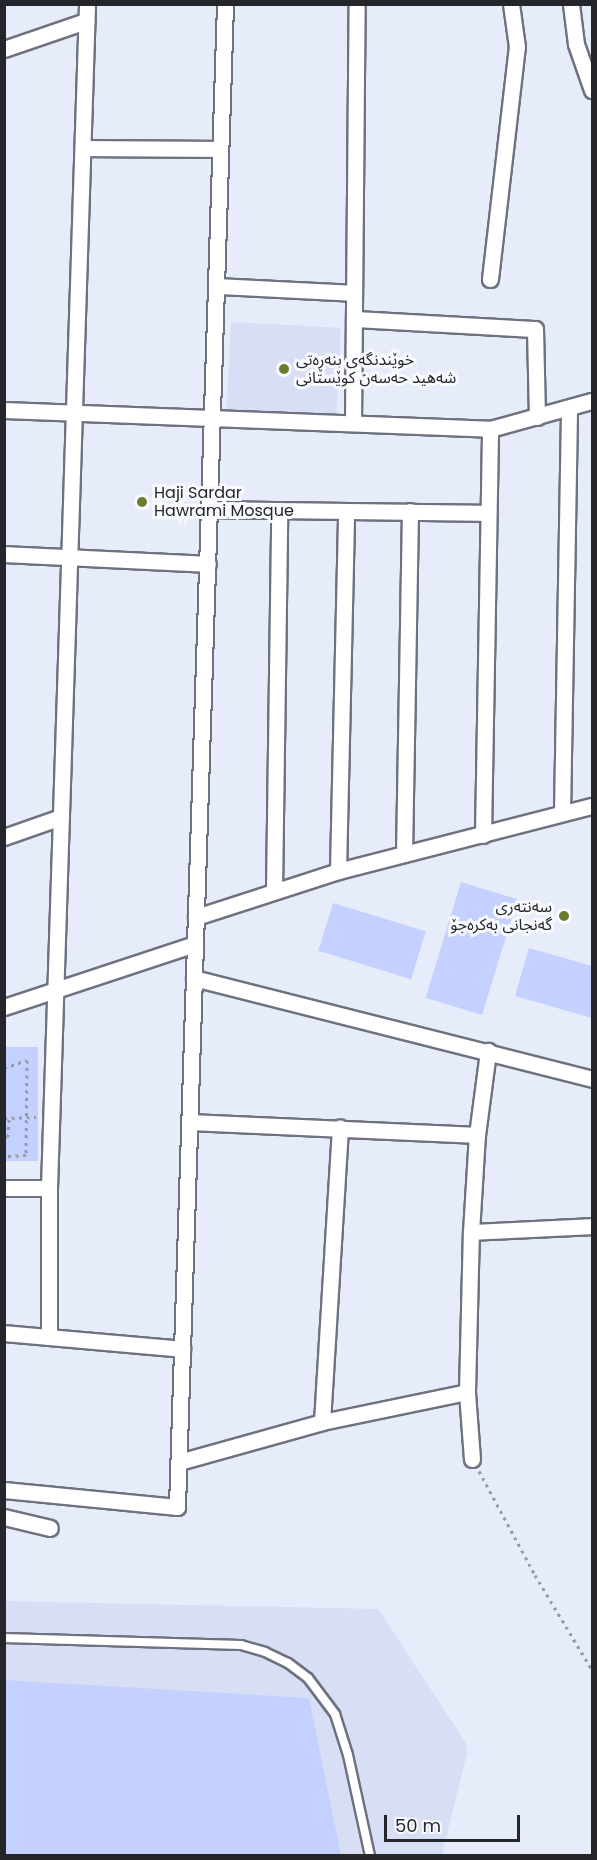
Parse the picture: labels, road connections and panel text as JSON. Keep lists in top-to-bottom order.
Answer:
{
  "places": ["خوێندنگەی بنەڕەتی شەهید حەسەن کوێستانی", "Haji Sardar Hawrami Mosque", "سەنتەری گەنجانی بەکرەجۆ"],
  "scale_bar": "50 m"
}
